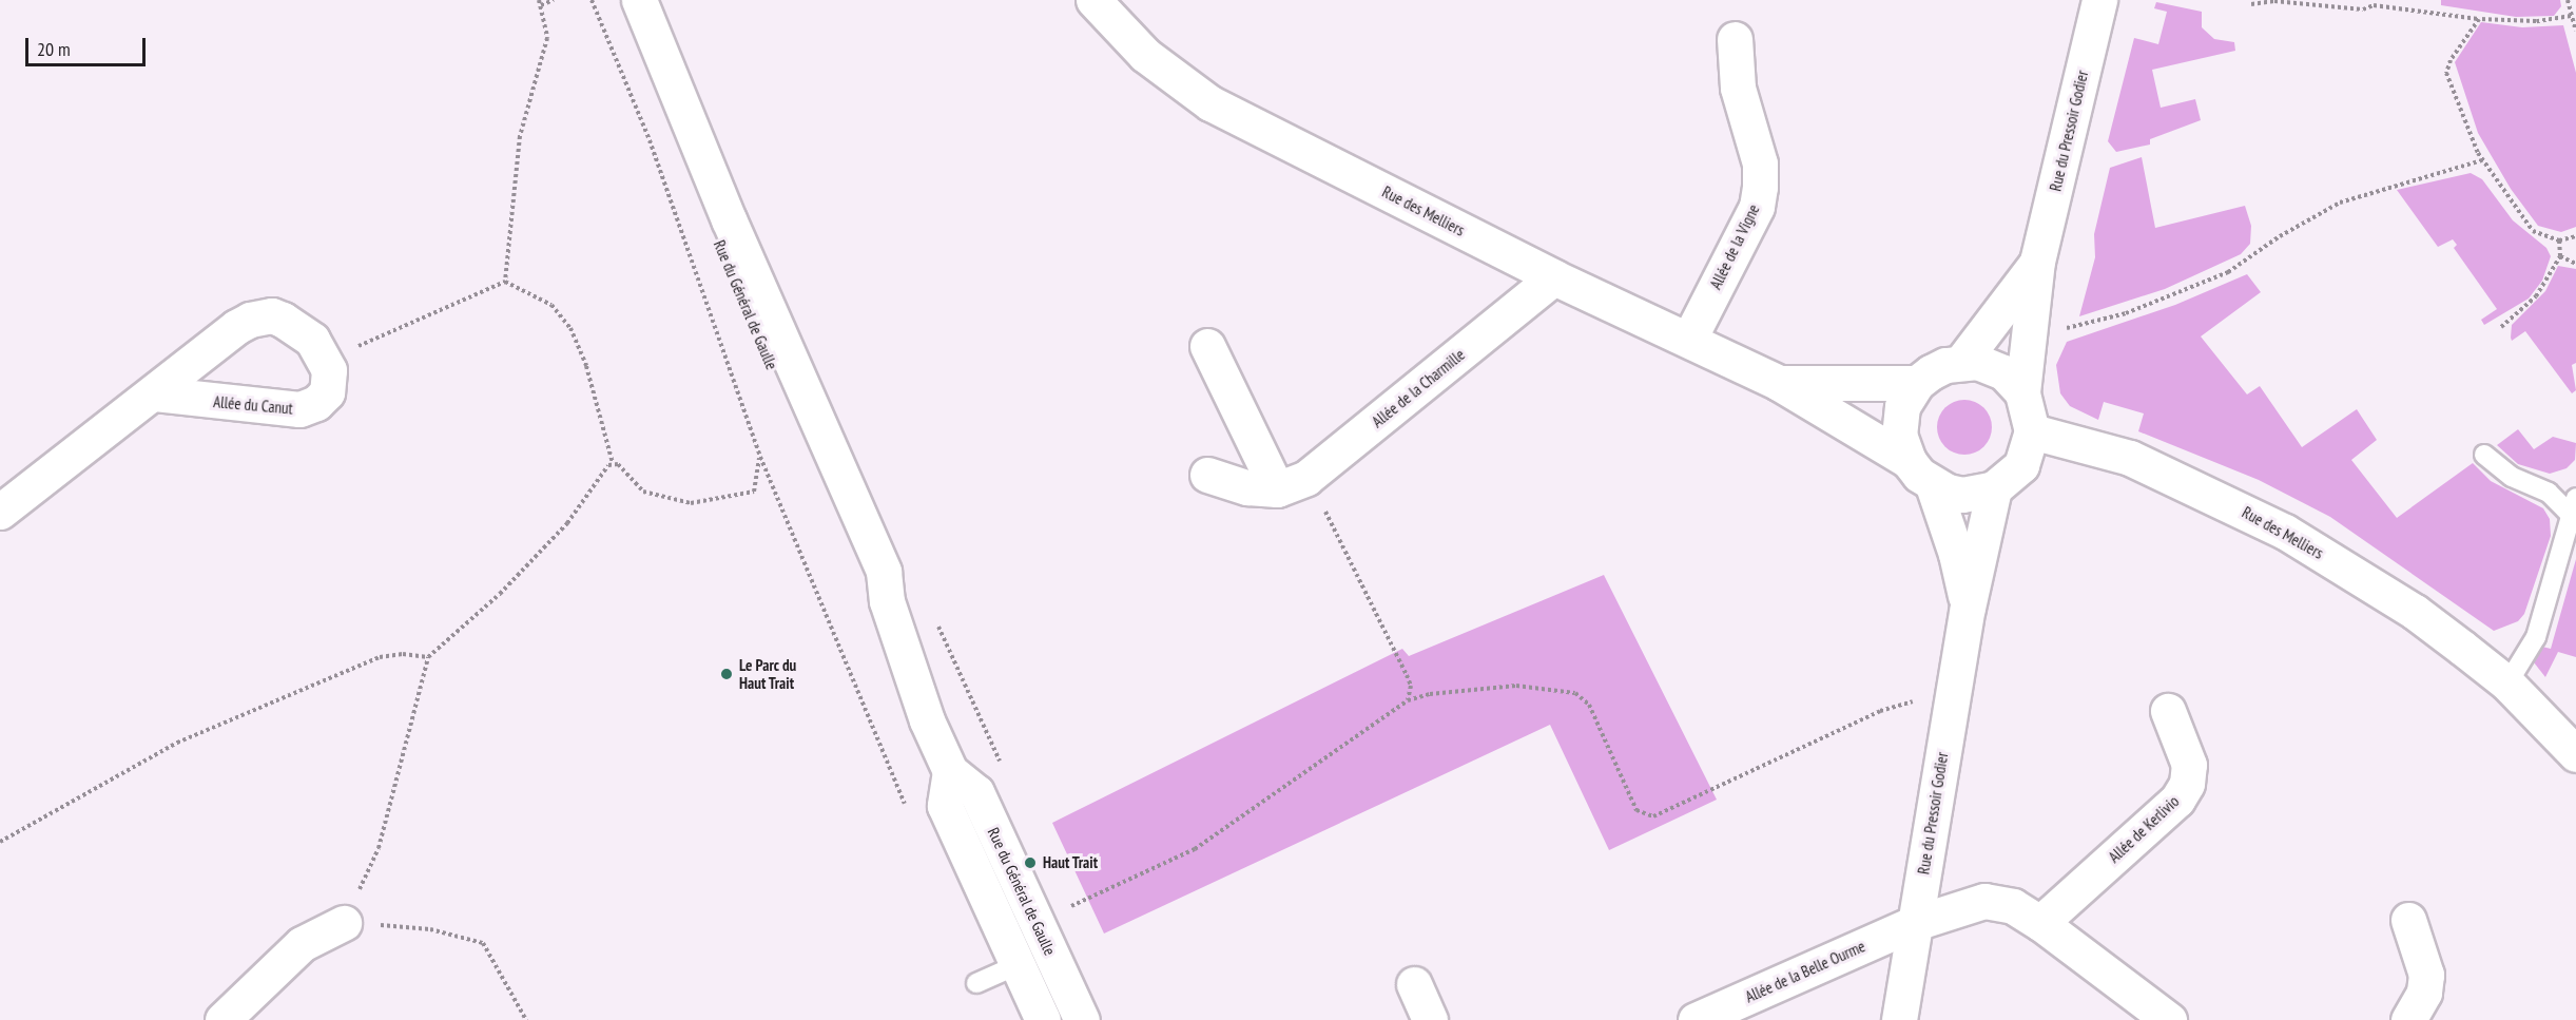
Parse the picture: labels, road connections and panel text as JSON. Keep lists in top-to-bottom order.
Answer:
{
  "streets": {
    "street": [
      "Rue du Pressoir Godier",
      "Rue des Melliers",
      "Allée de la Vigne",
      "Rue du Général de Gaulle",
      "Allée de la Charmille",
      "Allée du Canut",
      "Allée de Kerlivio",
      "Allée de la Belle Ourme"
    ]
  },
  "crossings": [
    ["Rue du Pressoir Godier", "Rue des Melliers"],
    ["Rue du Pressoir Godier", "Allée de la Belle Ourme"],
    ["Rue des Melliers", "Allée de la Vigne"],
    ["Rue des Melliers", "Allée de la Charmille"]
  ],
  "places": ["Le Parc du Haut Trait", "Haut Trait"],
  "scale_bar": "20 m"
}
